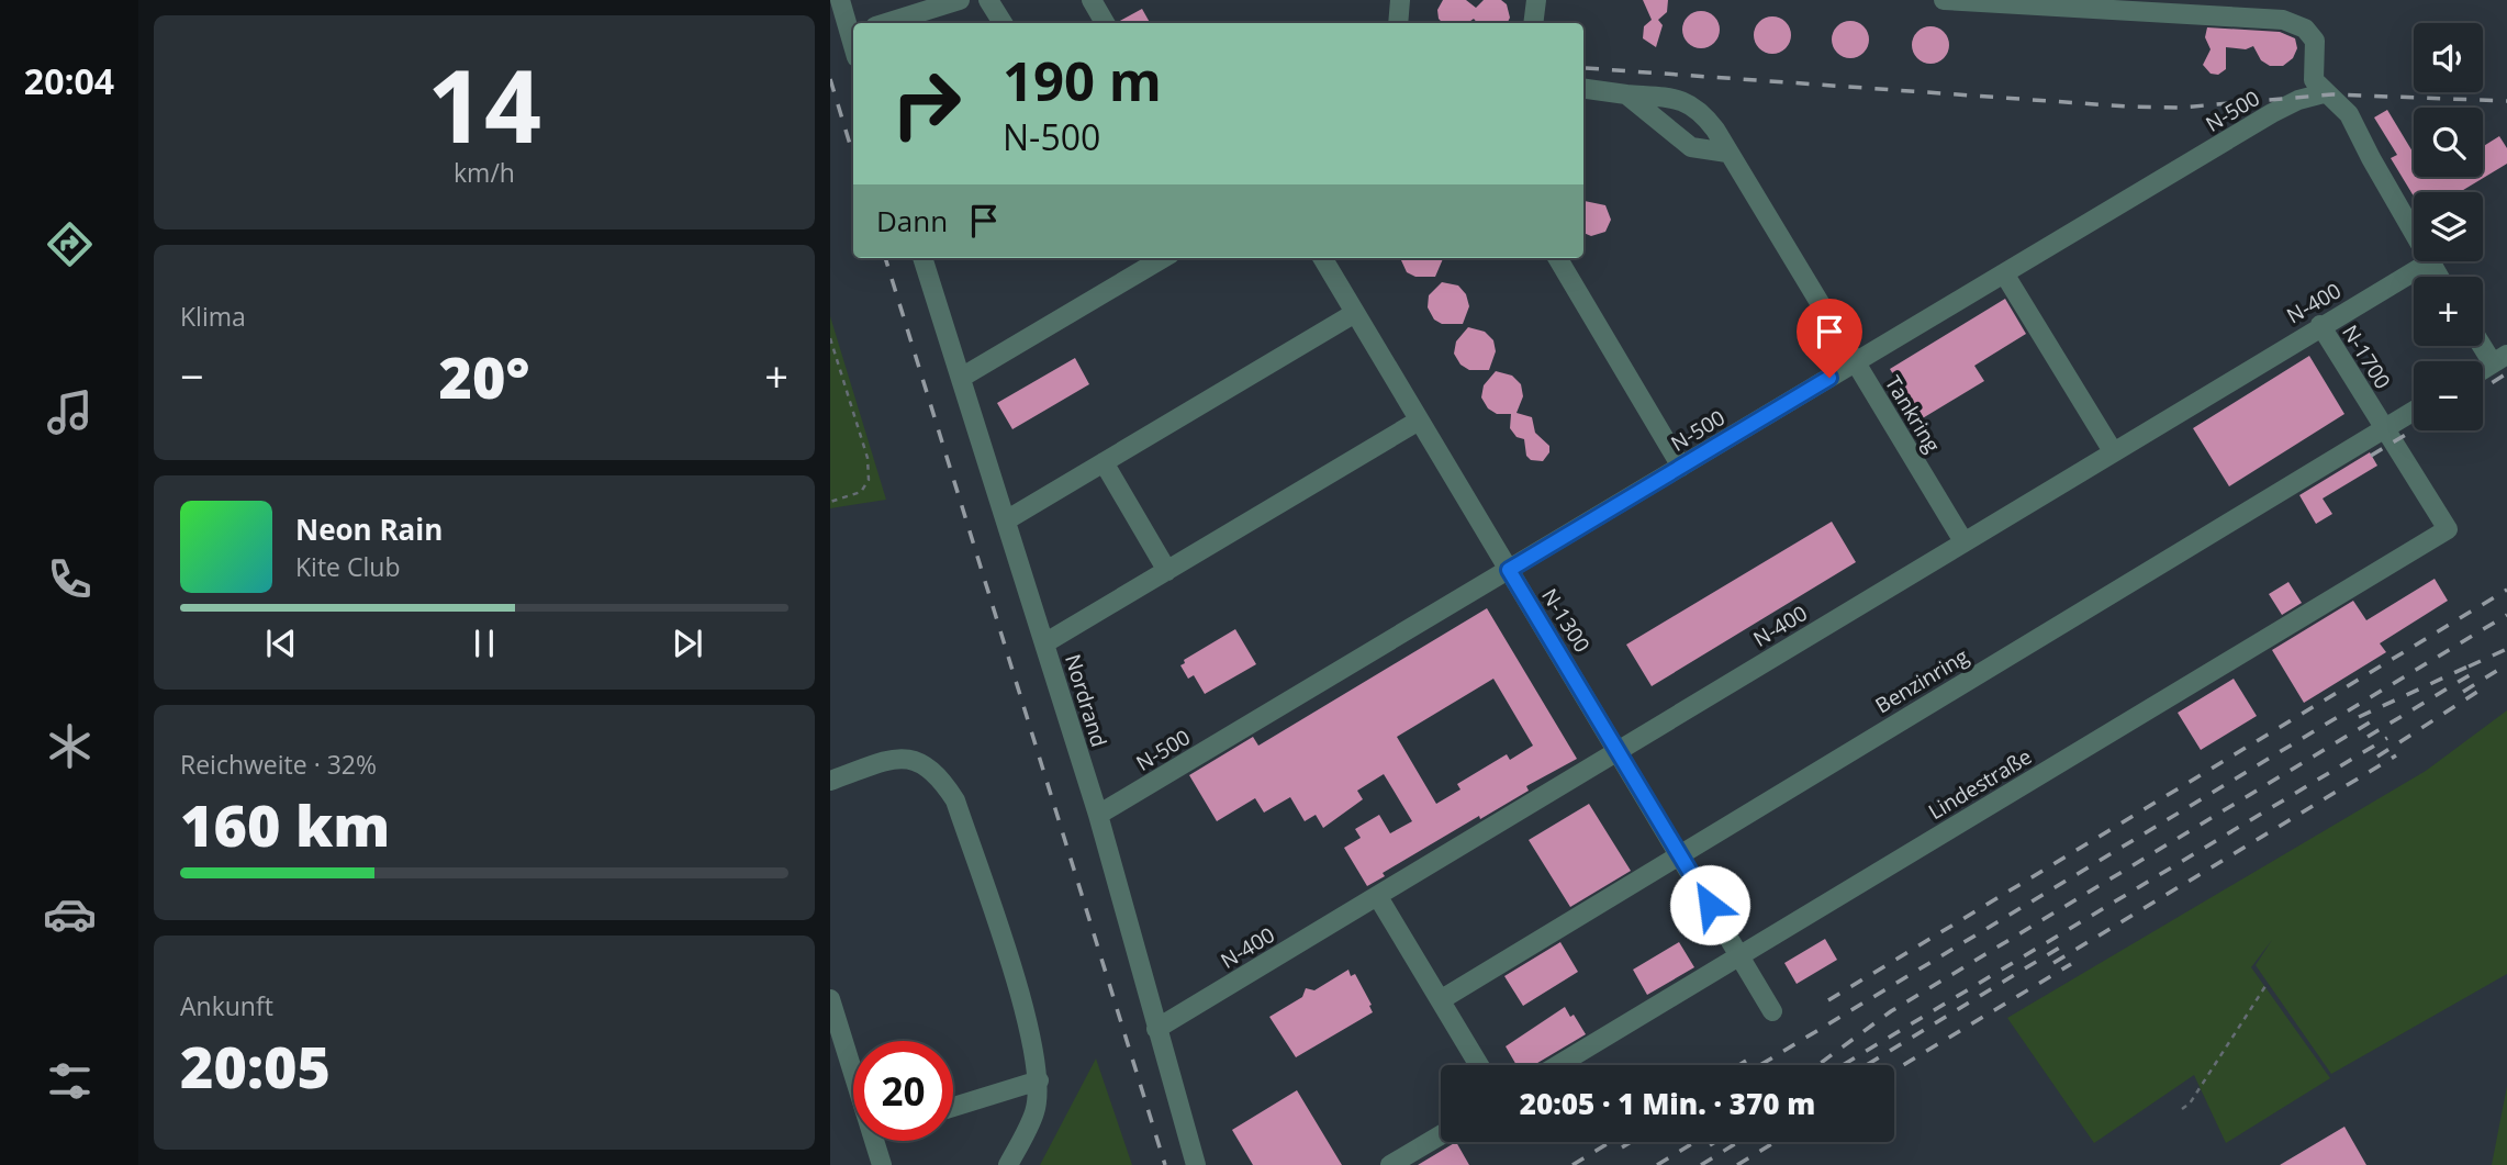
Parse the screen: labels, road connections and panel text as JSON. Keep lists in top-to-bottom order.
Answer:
{
  "streets": {
    "lane": [
      "N-500",
      "N-400",
      "N-1700",
      "Tankring",
      "N-1300",
      "Benzinring",
      "Nordrand",
      "Lindestraße"
    ]
  },
  "crossings": [
    ["N-500", "Tankring"],
    ["N-500", "N-1300"],
    ["N-500", "Nordrand"],
    ["N-400", "N-1700"],
    ["N-400", "Tankring"],
    ["N-400", "N-1300"],
    ["N-400", "Nordrand"],
    ["N-1700", "Benzinring"],
    ["N-1700", "Lindestraße"],
    ["N-1300", "Benzinring"],
    ["N-1300", "Lindestraße"]
  ],
  "page": {
    "tabs": "20:04",
    "tile": [
      ["14", "km/h"],
      "Klima",
      ["Reichweite · 32%", "160 km"],
      ["Ankunft", "20:05"]
    ],
    "map_buttons": ["+", "−"],
    "turn": ["190 m", "N-500"],
    "then": "Dann",
    "heat": ["−", "20°", "+"],
    "song": ["Neon Rain", "Kite Club"],
    "limit": "20",
    "trip": "20:05 · 1 Min. · 370 m"
  }
}
